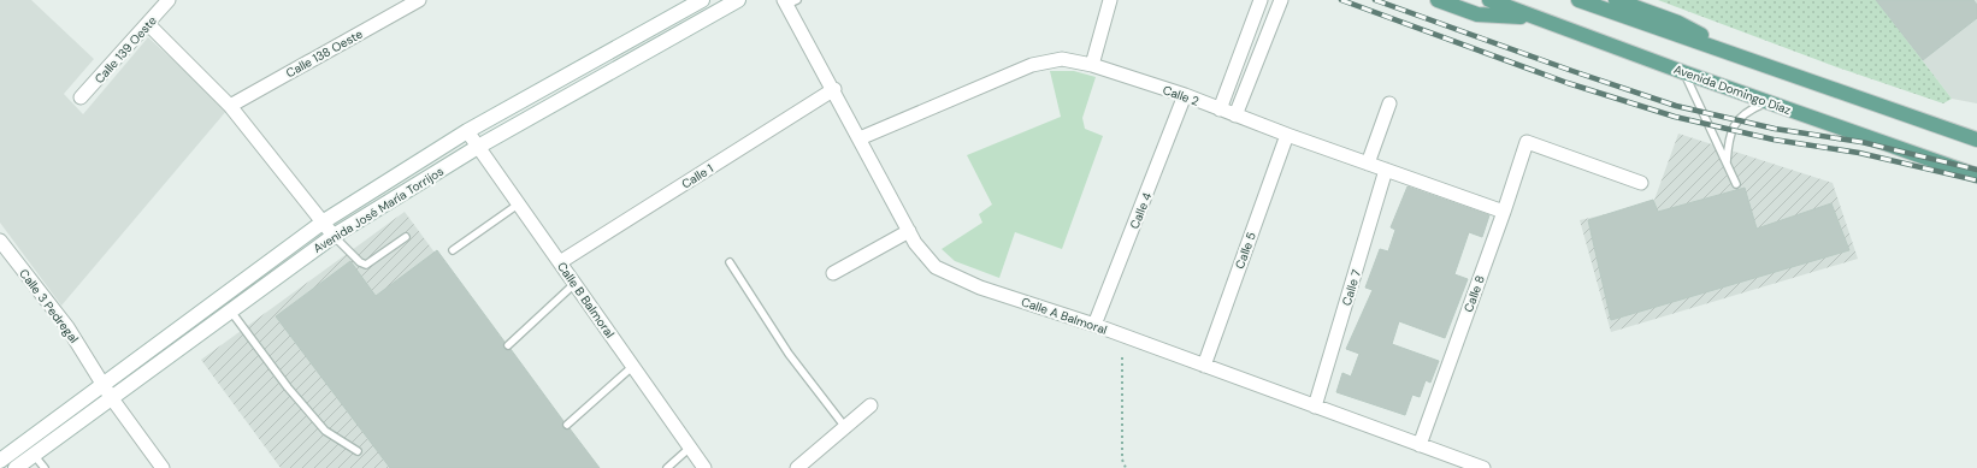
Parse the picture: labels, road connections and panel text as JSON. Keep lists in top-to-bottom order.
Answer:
{
  "streets": {
    "main road": ["Avenida Domingo Díaz", "Avenida José María Torrijos"],
    "street": [
      "Calle 139 Oeste",
      "Calle 138 Oeste",
      "Calle 2",
      "Calle 1",
      "Calle 4",
      "Calle 5",
      "Calle 7",
      "Calle 8",
      "Calle B Balmoral",
      "Calle 3 Pedregal",
      "Calle A Balmoral"
    ]
  },
  "crossings": [
    ["Calle 2", "Calle 4"],
    ["Calle 2", "Calle 5"],
    ["Calle 2", "Calle 7"],
    ["Calle 2", "Calle 8"],
    ["Calle 2", "Calle A Balmoral"],
    ["Calle 1", "Calle B Balmoral"],
    ["Calle 1", "Calle A Balmoral"],
    ["Avenida José María Torrijos", "Calle B Balmoral"],
    ["Avenida José María Torrijos", "Calle 3 Pedregal"],
    ["Calle 4", "Calle A Balmoral"],
    ["Calle 5", "Calle A Balmoral"],
    ["Calle 7", "Calle A Balmoral"],
    ["Calle 8", "Calle A Balmoral"]
  ]
}
